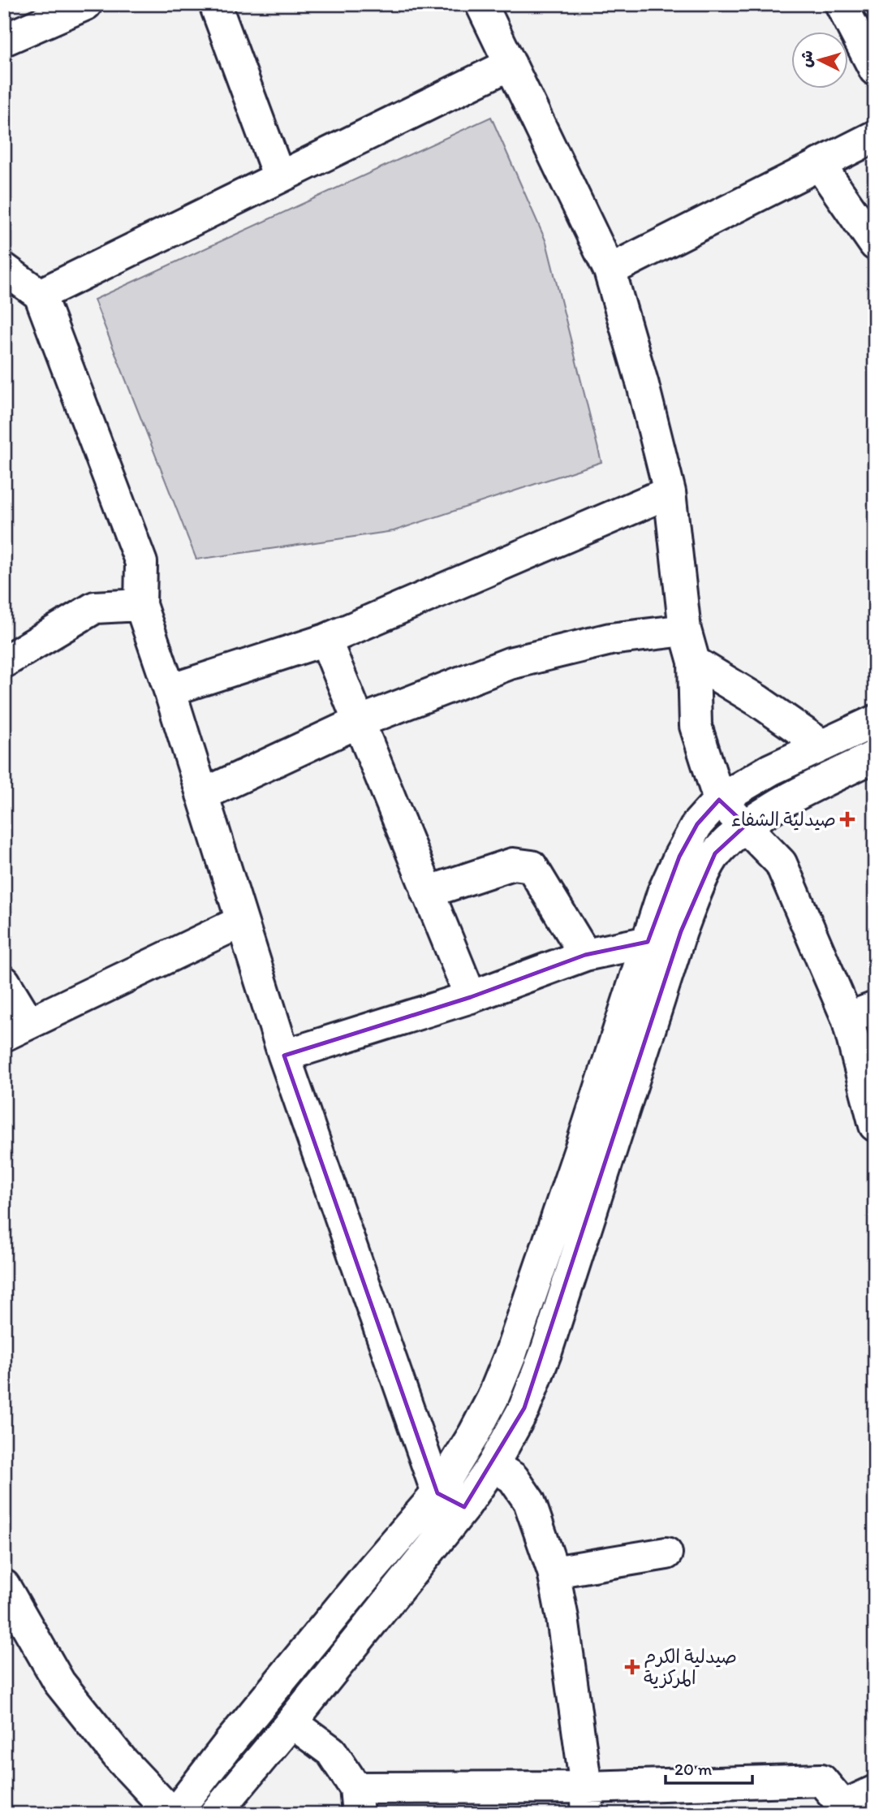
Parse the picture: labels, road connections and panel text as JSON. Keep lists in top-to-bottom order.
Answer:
{
  "places": {
    "health": ["صيدلية الشفاء", "صيدلية الكرم المركزية"]
  },
  "scale_bar": "20 m",
  "north": "left"
}
